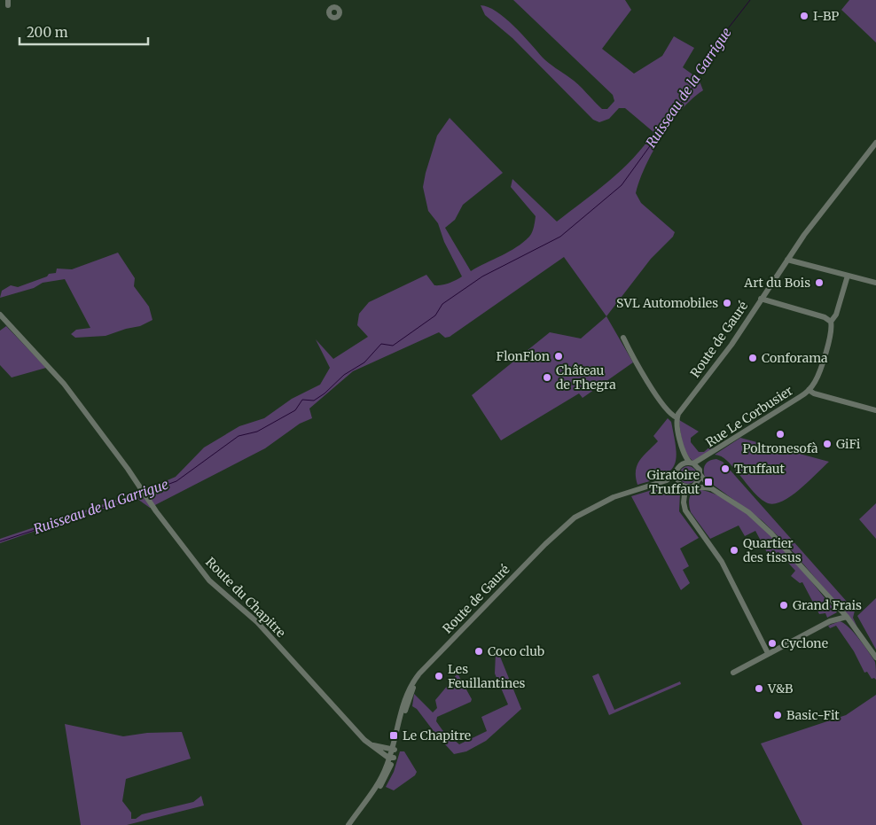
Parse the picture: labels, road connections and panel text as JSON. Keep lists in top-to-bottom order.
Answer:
{
  "streets": {
    "street": ["Route de Gauré", "Rue Le Corbusier", "Route du Chapitre"]
  },
  "crossings": [
    ["Route de Gauré", "Rue Le Corbusier"],
    ["Route de Gauré", "Route du Chapitre"]
  ],
  "water": ["Ruisseau de la Garrigue"],
  "places": {
    "other": [
      "I-BP",
      "Art du Bois",
      "SVL Automobiles",
      "FlonFlon",
      "Conforama",
      "Château de Thegra",
      "Poltronesofà",
      "GiFi",
      "Truffaut",
      "Quartier des tissus",
      "Grand Frais",
      "Cyclone",
      "Coco club",
      "Les Feuillantines",
      "V&B",
      "Basic-Fit"
    ],
    "transit": ["Giratoire Truffaut", "Le Chapitre"]
  },
  "scale_bar": "200 m"
}
